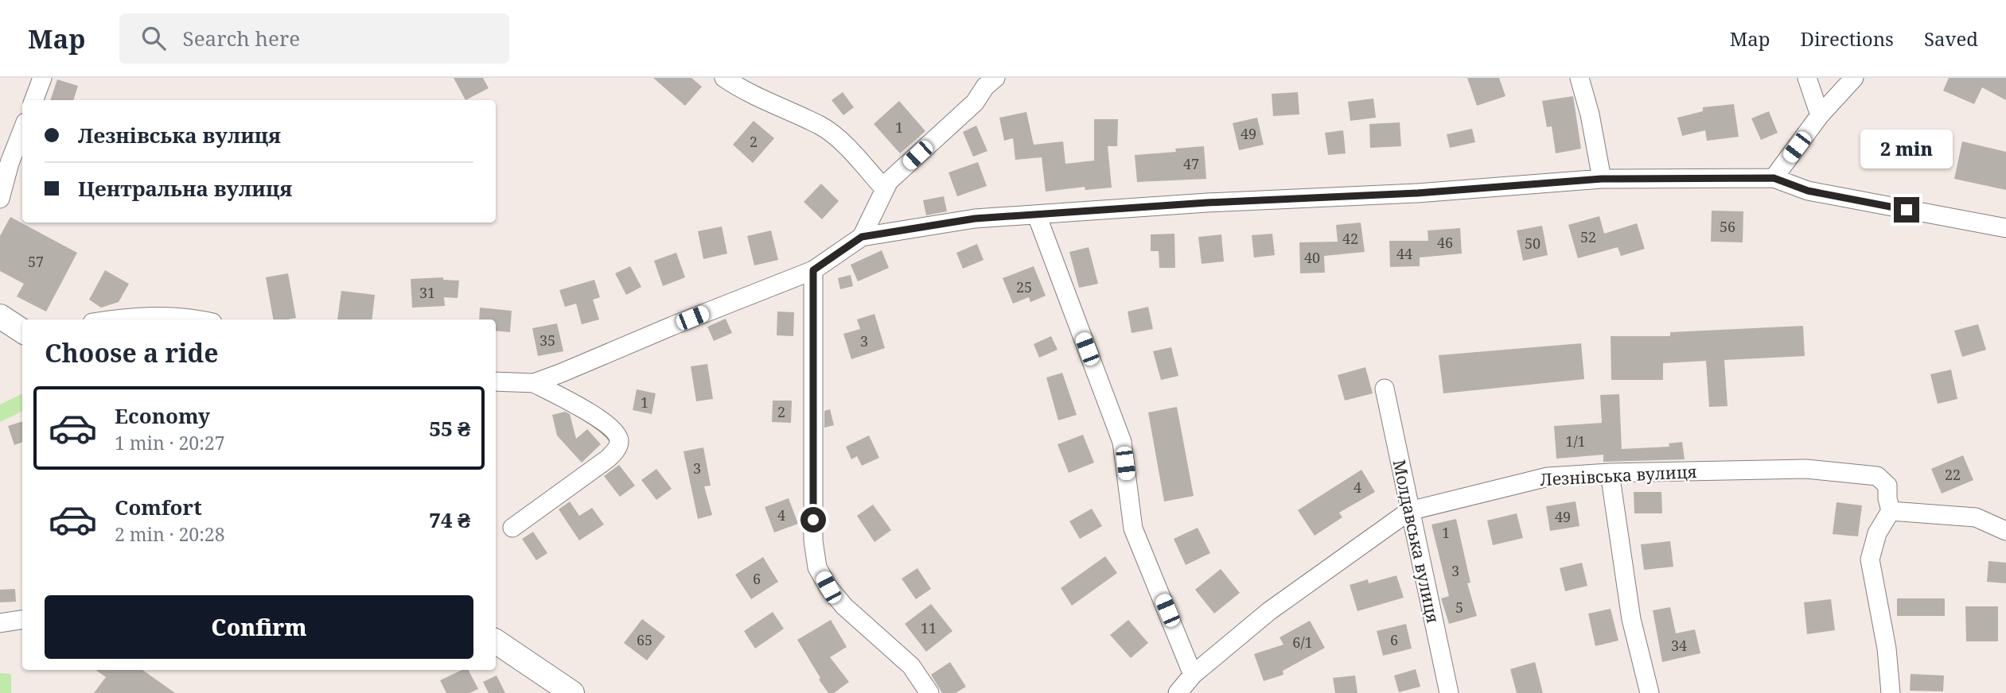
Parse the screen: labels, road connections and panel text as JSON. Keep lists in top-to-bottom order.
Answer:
{
  "streets": {
    "street": ["Лезнівська вулиця", "Молдавська вулиця"]
  },
  "crossings": [
    ["Лезнівська вулиця", "Молдавська вулиця"]
  ],
  "house_numbers": [
    "1",
    "49",
    "2",
    "47",
    "56",
    "52",
    "42",
    "46",
    "50",
    "44",
    "40",
    "57",
    "25",
    "31",
    "35",
    "3",
    "1",
    "2",
    "1/1",
    "3",
    "22",
    "4",
    "4",
    "49",
    "1",
    "3",
    "6",
    "5",
    "11",
    "65",
    "6",
    "6/1",
    "34"
  ],
  "page": {
    "header": "Map",
    "search": "Search here",
    "nav": ["Map", "Directions", "Saved"],
    "banner": ["Лезнівська вулиця", "Центральна вулиця"],
    "bubble": "2 min",
    "heading": "Choose a ride",
    "list": [
      {
        "name": "Economy",
        "note": "1 min · 20:27",
        "value": "55 ₴"
      },
      {
        "name": "Comfort",
        "note": "2 min · 20:28",
        "value": "74 ₴"
      }
    ],
    "buttons": "Confirm"
  }
}
